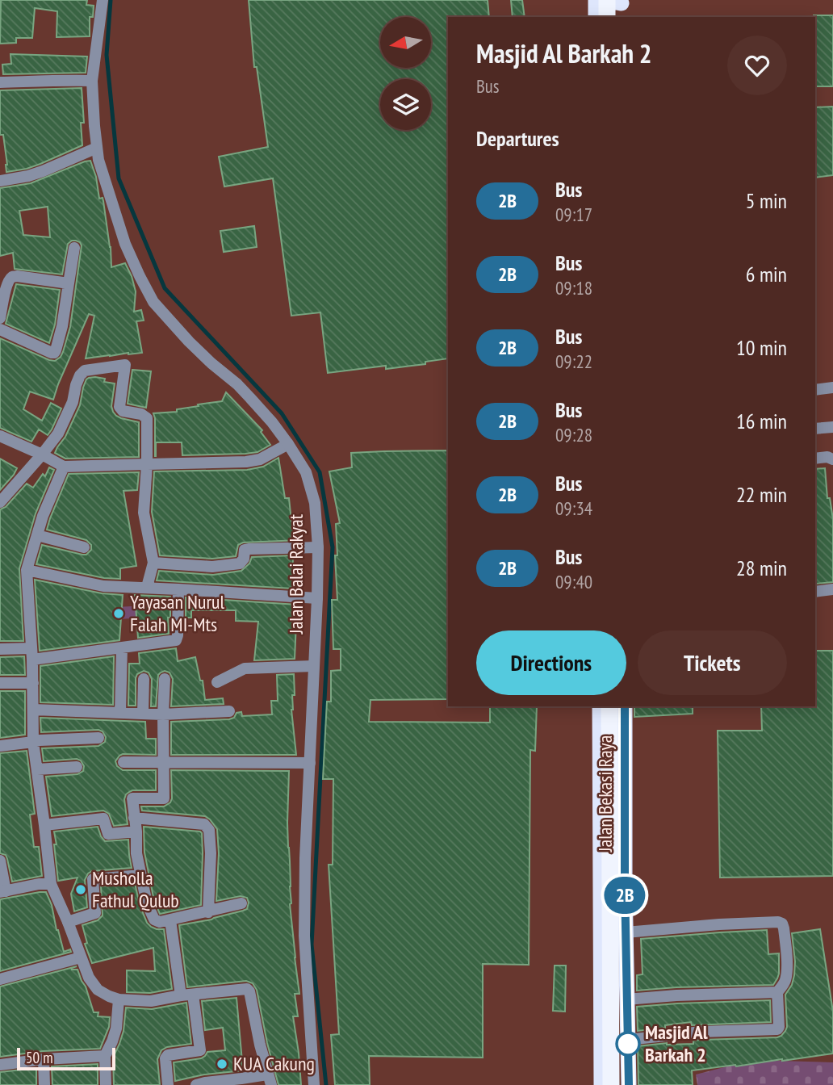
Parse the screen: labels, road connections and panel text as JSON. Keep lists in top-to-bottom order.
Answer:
{
  "streets": {
    "highway": ["Jalan Bekasi Raya"],
    "street": ["Jalan Balai Rakyat"]
  },
  "places": [
    "Yayasan Nurul Falah MI-Mts",
    "Musholla Fathul Qulub",
    "Masjid Al Barkah 2",
    "KUA Cakung"
  ],
  "lines": ["bus line 2B"],
  "scale_bar": "50 m",
  "north": "left",
  "page": {
    "on_map": "2B",
    "heading": [
      ["Masjid Al Barkah 2", "Bus"],
      "Departures"
    ],
    "list": [
      {
        "mark": "2B",
        "name": "Bus",
        "note": "09:17",
        "value": "5 min"
      },
      {
        "mark": "2B",
        "name": "Bus",
        "note": "09:18",
        "value": "6 min"
      },
      {
        "mark": "2B",
        "name": "Bus",
        "note": "09:22",
        "value": "10 min"
      },
      {
        "mark": "2B",
        "name": "Bus",
        "note": "09:28",
        "value": "16 min"
      },
      {
        "mark": "2B",
        "name": "Bus",
        "note": "09:34",
        "value": "22 min"
      },
      {
        "mark": "2B",
        "name": "Bus",
        "note": "09:40",
        "value": "28 min"
      }
    ],
    "buttons": ["Directions", "Tickets"],
    "scale": "50 m"
  }
}
